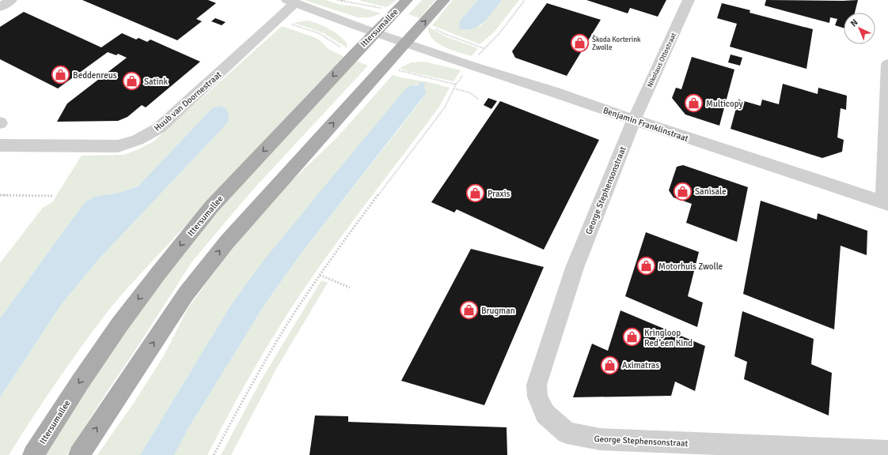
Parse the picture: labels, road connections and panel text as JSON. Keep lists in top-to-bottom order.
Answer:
{
  "streets": {
    "main road": ["Ittersumallee"],
    "street": [
      "Nikolaus Ottostraat",
      "Huub van Doornestraat",
      "Benjamin Franklinstraat",
      "George Stephensonstraat"
    ]
  },
  "crossings": [
    ["Ittersumallee", "Benjamin Franklinstraat"],
    ["Nikolaus Ottostraat", "Benjamin Franklinstraat"],
    ["Nikolaus Ottostraat", "George Stephensonstraat"],
    ["Huub van Doornestraat", "Benjamin Franklinstraat"],
    ["Benjamin Franklinstraat", "George Stephensonstraat"]
  ],
  "places": {
    "shop": [
      "Škoda Korterink Zwolle",
      "Beddenreus",
      "Satink",
      "Multicopy",
      "Sanisale",
      "Praxis",
      "Motorhuis Zwolle",
      "Brugman",
      "Kringloop Red een Kind",
      "Aximatras"
    ]
  },
  "north": "top left"
}
